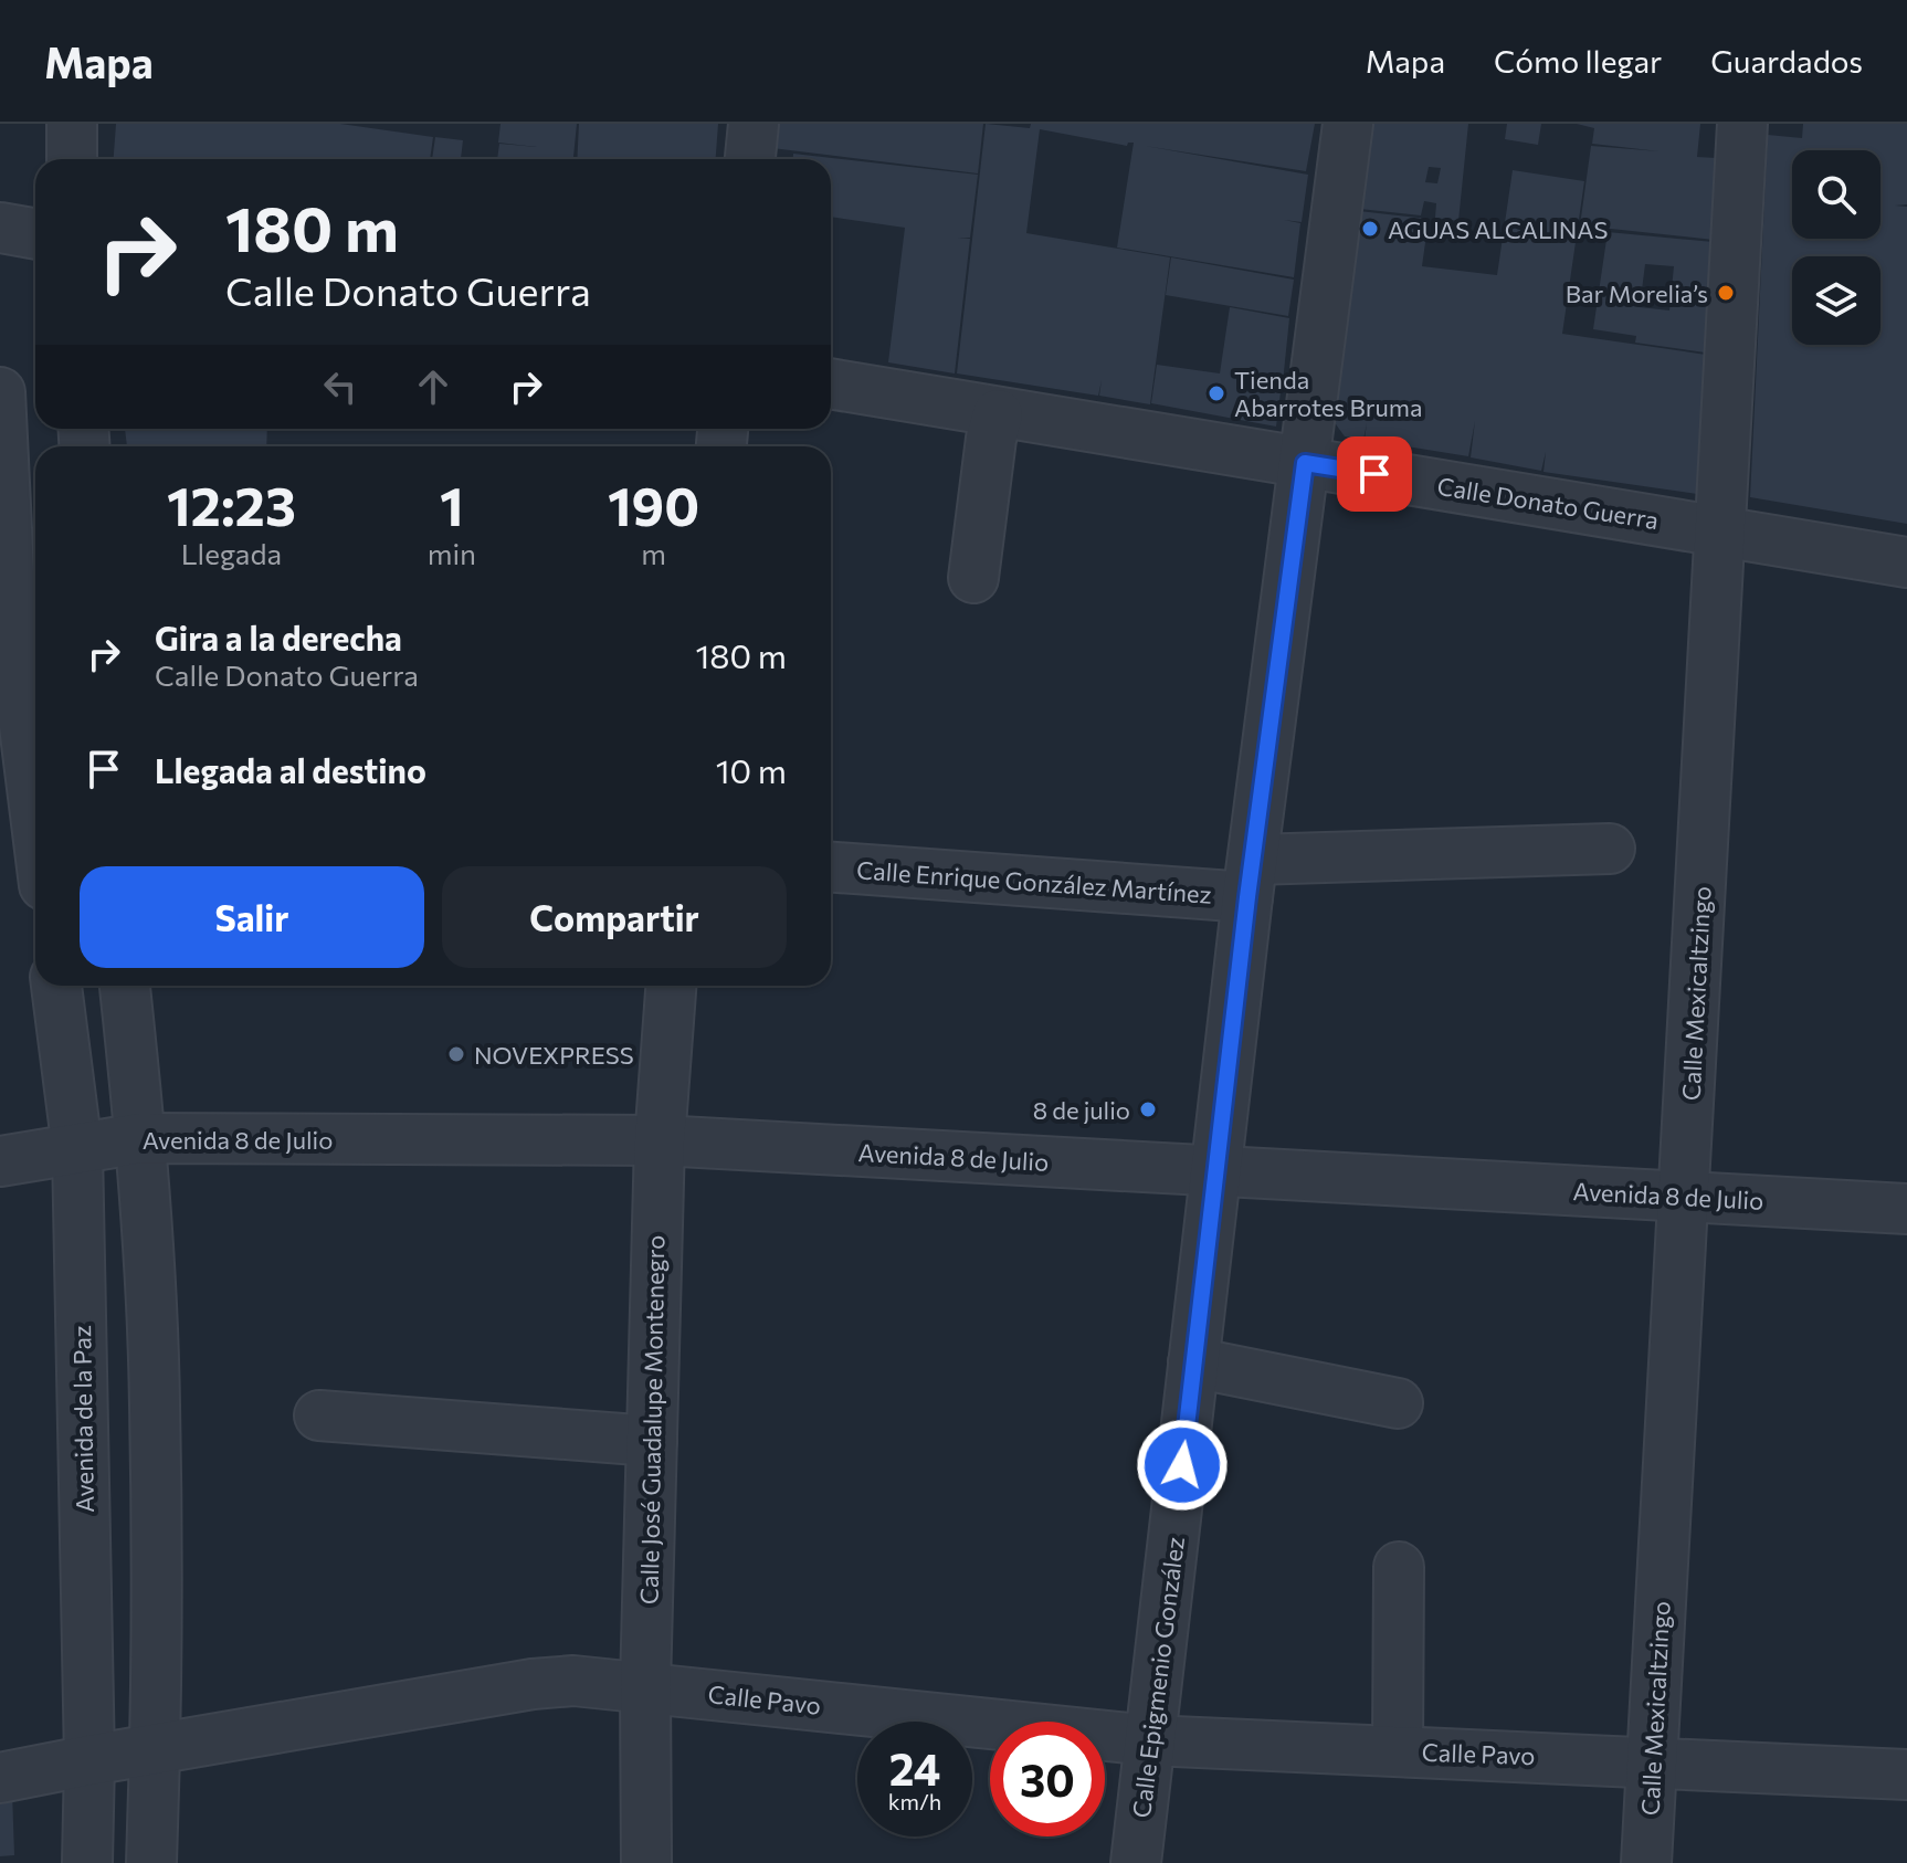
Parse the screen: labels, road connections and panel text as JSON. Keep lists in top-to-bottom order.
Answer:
{
  "streets": {
    "street": [
      "Calle Donato Guerra",
      "Calle Enrique González Martínez",
      "Calle Mexicaltzingo",
      "Avenida 8 de Julio",
      "Avenida de la Paz",
      "Calle José Guadalupe Montenegro",
      "Calle Epigmenio González",
      "Calle Pavo"
    ]
  },
  "crossings": [
    ["Calle Donato Guerra", "Calle Mexicaltzingo"],
    ["Calle Donato Guerra", "Calle Epigmenio González"],
    ["Calle Enrique González Martínez", "Calle Epigmenio González"],
    ["Calle Mexicaltzingo", "Avenida 8 de Julio"],
    ["Calle Mexicaltzingo", "Calle Pavo"],
    ["Avenida 8 de Julio", "Avenida de la Paz"],
    ["Avenida 8 de Julio", "Calle José Guadalupe Montenegro"],
    ["Avenida 8 de Julio", "Calle Epigmenio González"],
    ["Avenida de la Paz", "Calle Pavo"],
    ["Calle José Guadalupe Montenegro", "Calle Pavo"],
    ["Calle Epigmenio González", "Calle Pavo"]
  ],
  "places": [
    "AGUAS ALCALINAS",
    "Bar Morelia’s",
    "Tienda Abarrotes Bruma",
    "NOVEXPRESS",
    "8 de julio"
  ],
  "page": {
    "header": "Mapa",
    "nav": ["Mapa", "Cómo llegar", "Guardados"],
    "turn": ["180 m", "Calle Donato Guerra"],
    "eta": [
      "12:23",
      "Llegada",
      "1",
      "min",
      "190",
      "m"
    ],
    "list": [
      {
        "name": "Gira a la derecha",
        "note": "Calle Donato Guerra",
        "value": "180 m"
      },
      {
        "name": "Llegada al destino",
        "value": "10 m"
      }
    ],
    "buttons": ["Salir", "Compartir"],
    "speed": "24 km/h",
    "limit": "30"
  }
}
